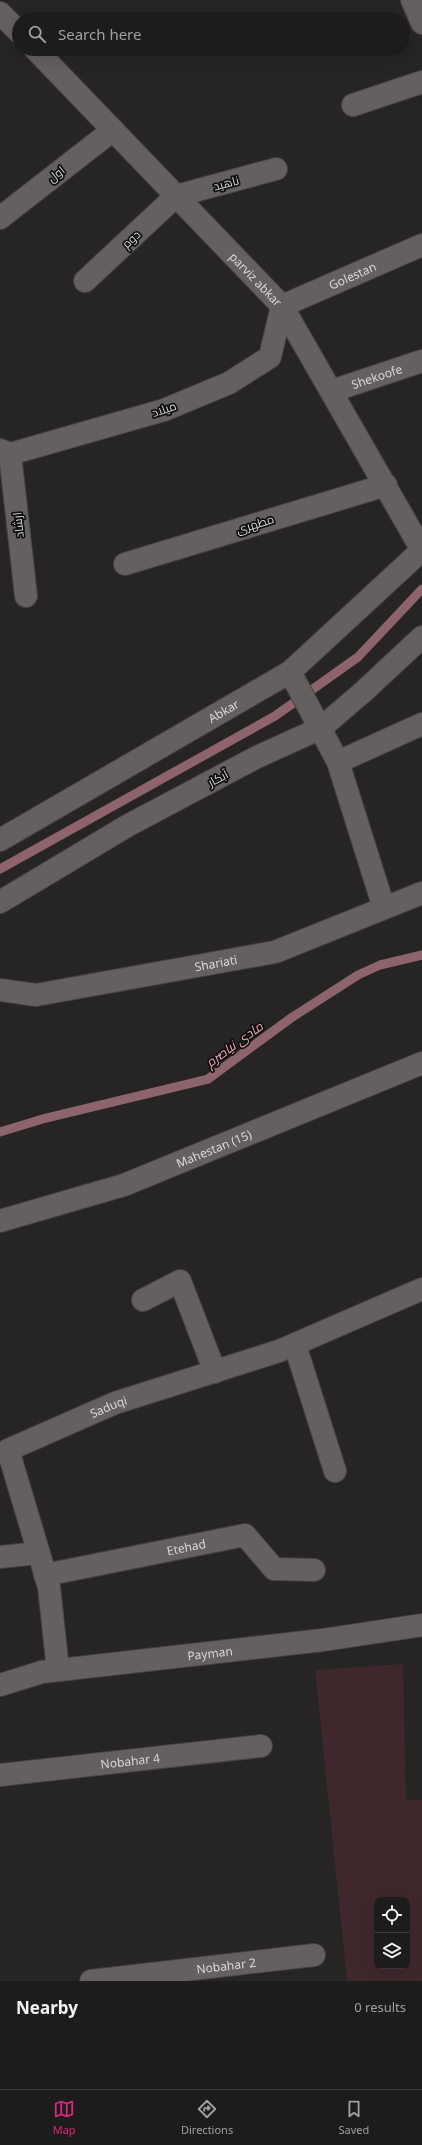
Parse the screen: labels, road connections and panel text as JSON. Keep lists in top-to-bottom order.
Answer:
{
  "streets": {
    "street": [
      "اول",
      "ناهید",
      "دوم",
      "Golestan",
      "parviz abkar",
      "Shekoofe",
      "میلاد",
      "مطهری",
      "ارشاد",
      "Abkar",
      "آبکار",
      "Shariati",
      "Mahestan (15)",
      "Saduqi",
      "Etehad",
      "Payman",
      "Nobahar 4",
      "Nobahar 2"
    ]
  },
  "crossings": [
    ["اول", "parviz abkar"],
    ["ناهید", "دوم"],
    ["ناهید", "parviz abkar"],
    ["دوم", "parviz abkar"],
    ["Golestan", "parviz abkar"],
    ["Golestan", "میلاد"],
    ["parviz abkar", "Shekoofe"],
    ["parviz abkar", "میلاد"],
    ["parviz abkar", "مطهری"],
    ["parviz abkar", "Abkar"],
    ["میلاد", "ارشاد"],
    ["Saduqi", "Etehad"],
    ["Saduqi", "Payman"]
  ],
  "water": ["مادی نیاصرم"],
  "page": {
    "search": "Search here",
    "heading": ["Nearby", "0 results"],
    "nav": ["Map", "Directions", "Saved"]
  }
}
